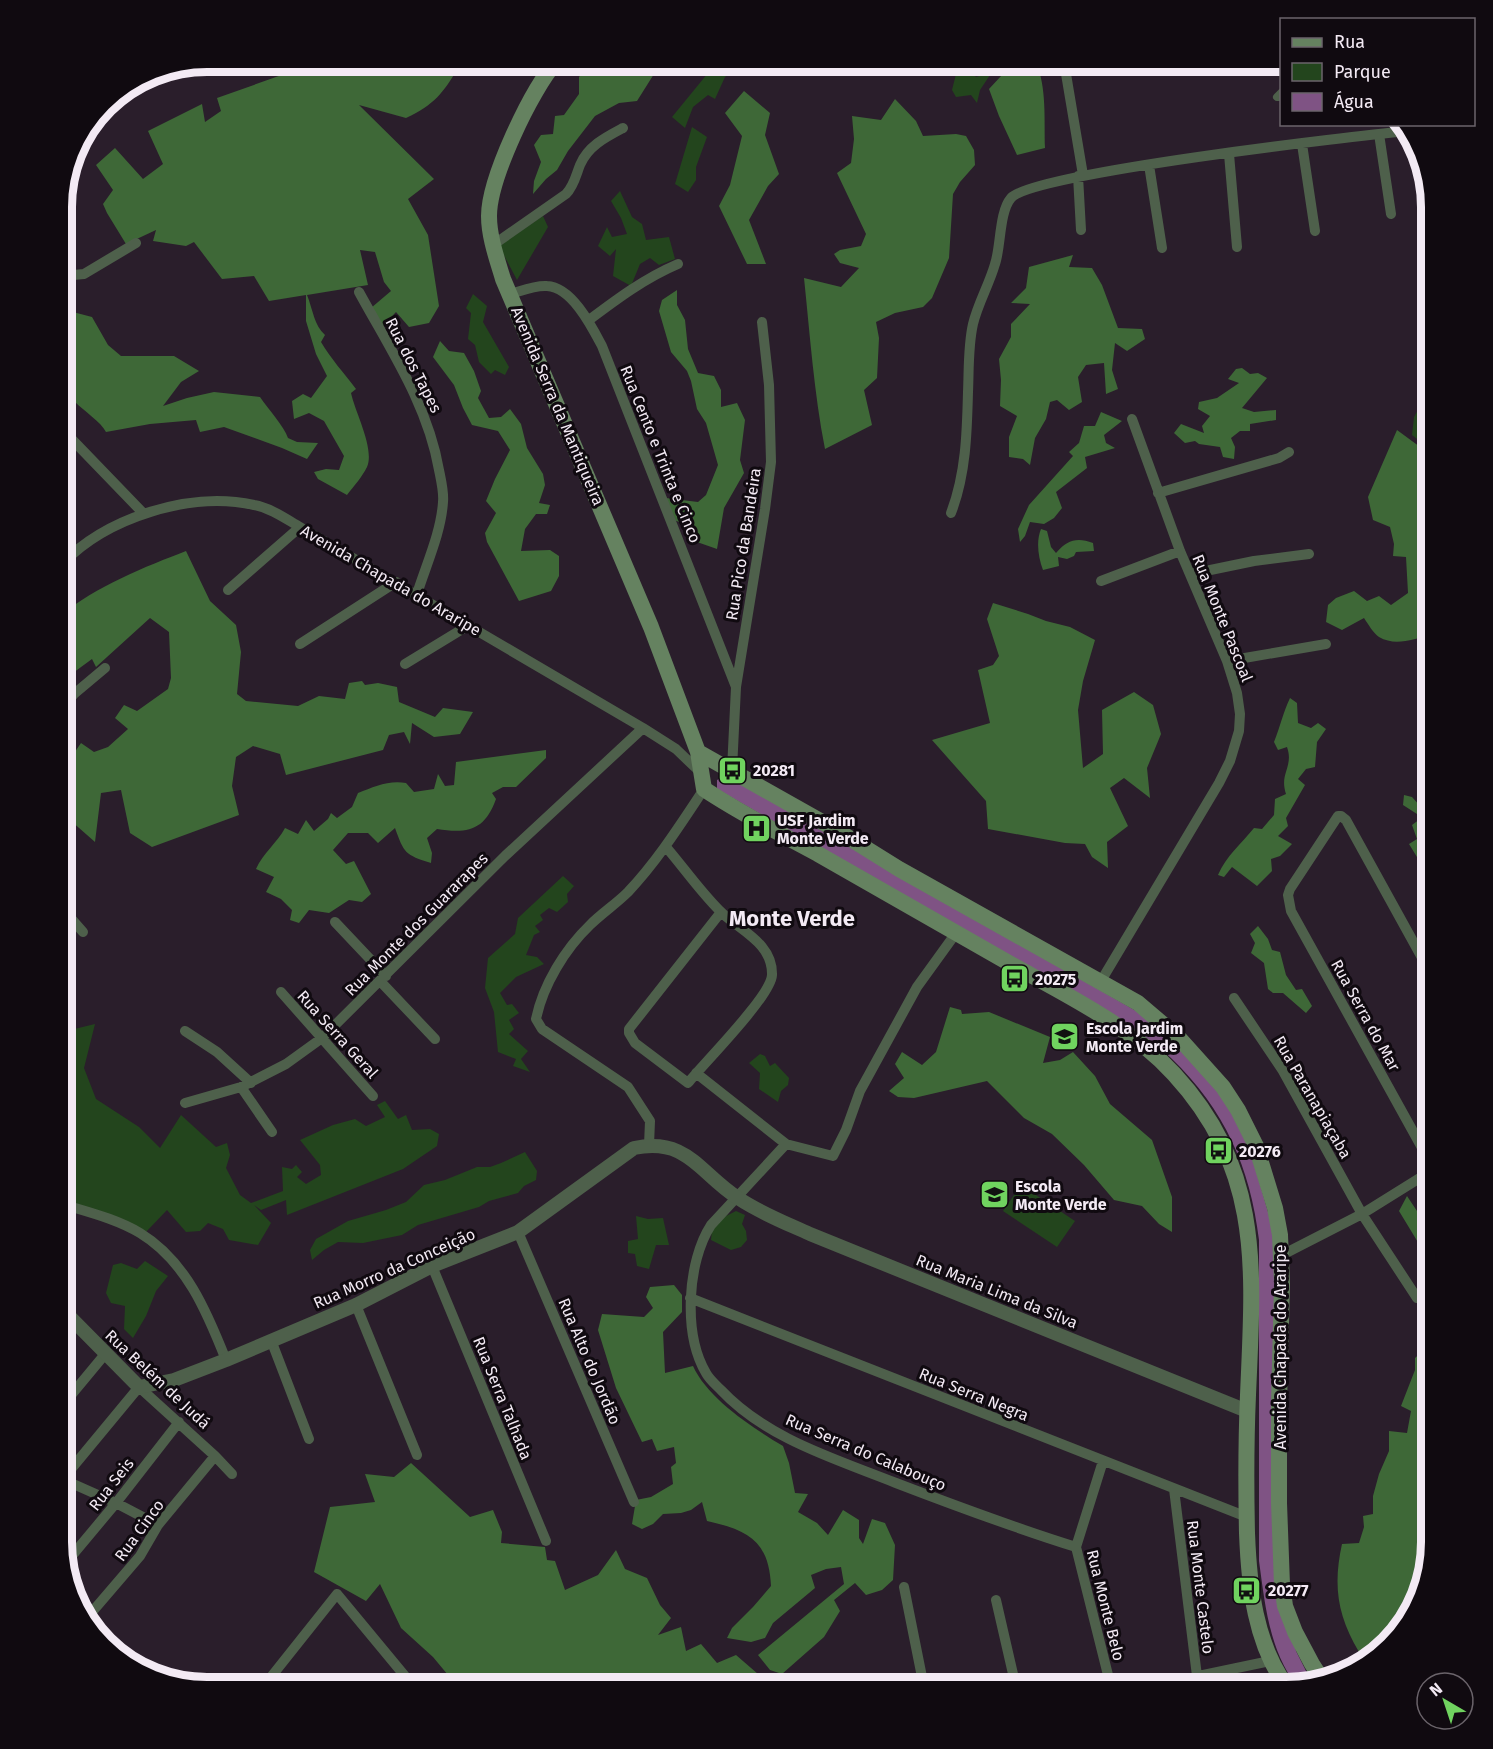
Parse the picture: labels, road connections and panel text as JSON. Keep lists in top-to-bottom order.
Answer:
{
  "streets": {
    "main road": ["Avenida Serra da Mantiqueira", "Avenida Chapada do Araripe"],
    "street": [
      "Rua dos Tapes",
      "Rua Cento e Trinta e Cinco",
      "Rua Pico da Bandeira",
      "Rua Monte Pascoal",
      "Rua Monte dos Guararapes",
      "Rua Serra do Mar",
      "Rua Serra Geral",
      "Rua Paranapiaçaba",
      "Rua Morro da Conceição",
      "Rua Maria Lima da Silva",
      "Rua Alto do Jordão",
      "Rua Belém de Judá",
      "Rua Serra Negra",
      "Rua Serra Talhada",
      "Rua Serra do Calabouço",
      "Rua Seis",
      "Rua Cinco",
      "Rua Monte Castelo",
      "Rua Monte Belo"
    ]
  },
  "crossings": [
    ["Rua dos Tapes", "Avenida Chapada do Araripe"],
    ["Avenida Serra da Mantiqueira", "Rua Cento e Trinta e Cinco"],
    ["Avenida Serra da Mantiqueira", "Avenida Chapada do Araripe"],
    ["Rua Cento e Trinta e Cinco", "Rua Pico da Bandeira"],
    ["Rua Pico da Bandeira", "Avenida Chapada do Araripe"],
    ["Avenida Chapada do Araripe", "Rua Monte Pascoal"],
    ["Avenida Chapada do Araripe", "Rua Monte dos Guararapes"],
    ["Avenida Chapada do Araripe", "Rua Maria Lima da Silva"],
    ["Avenida Chapada do Araripe", "Rua Serra Negra"],
    ["Rua Monte dos Guararapes", "Rua Serra Geral"],
    ["Rua Morro da Conceição", "Rua Alto do Jordão"],
    ["Rua Morro da Conceição", "Rua Belém de Judá"],
    ["Rua Morro da Conceição", "Rua Serra Talhada"],
    ["Rua Maria Lima da Silva", "Rua Serra do Calabouço"],
    ["Rua Belém de Judá", "Rua Seis"],
    ["Rua Belém de Judá", "Rua Cinco"],
    ["Rua Serra Negra", "Rua Serra do Calabouço"],
    ["Rua Serra Negra", "Rua Monte Castelo"],
    ["Rua Serra Negra", "Rua Monte Belo"],
    ["Rua Serra do Calabouço", "Rua Monte Belo"]
  ],
  "districts": ["Monte Verde"],
  "places": {
    "bus stop": [
      "20281",
      "20275",
      "20276",
      "20277"
    ],
    "hospital": ["USF Jardim Monte Verde"],
    "school or university": ["Escola Jardim Monte Verde", "Escola Monte Verde"]
  },
  "legend": ["Rua", "Parque", "Água"],
  "north": "top left"
}
